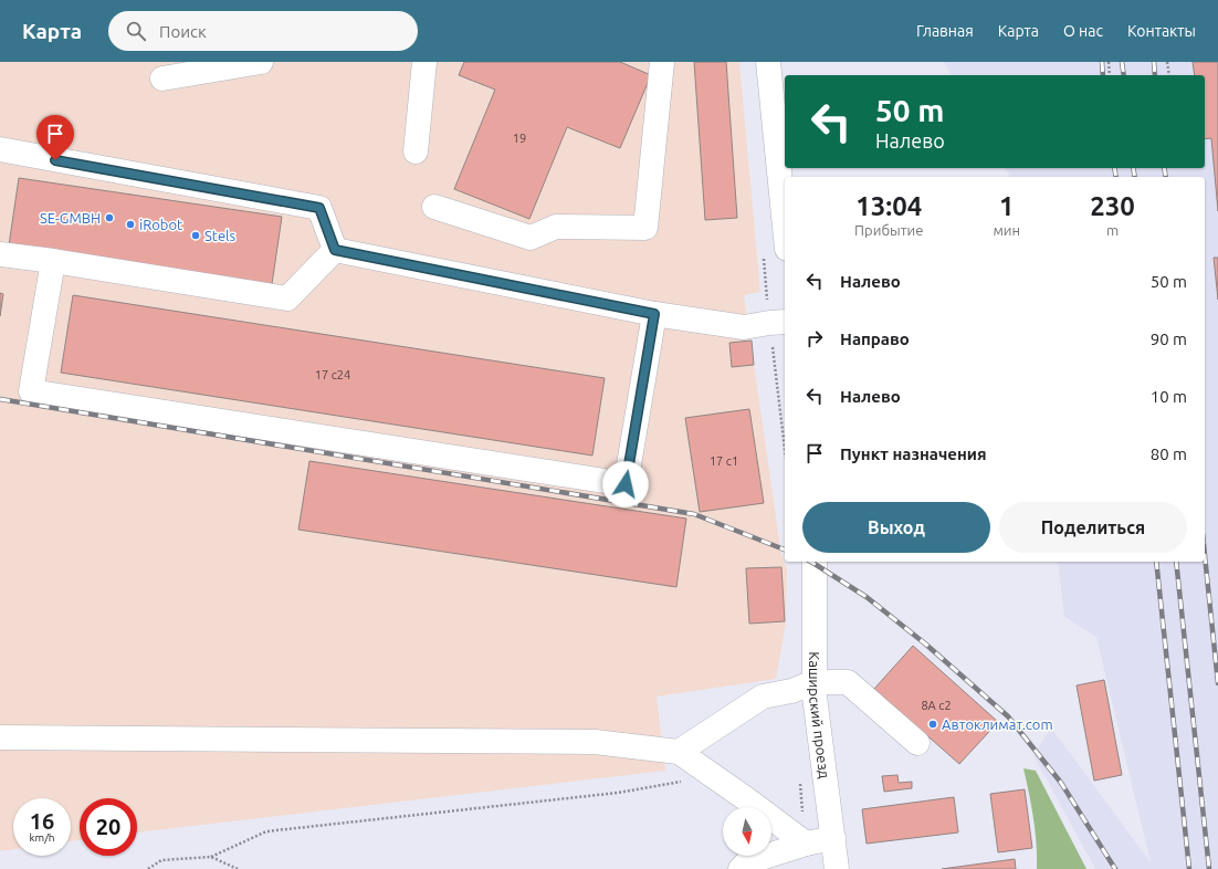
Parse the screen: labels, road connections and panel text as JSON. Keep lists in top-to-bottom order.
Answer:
{
  "streets": {
    "street": ["Каширский проезд"]
  },
  "places": [
    "SE-GMBH",
    "iRobot",
    "Stels",
    "Автоклимат.com"
  ],
  "house_numbers": [
    "19",
    "17 с24",
    "17 с1",
    "8А с2"
  ],
  "north": "bottom",
  "page": {
    "header": "Карта",
    "search": "Поиск",
    "nav": [
      "Главная",
      "Карта",
      "О нас",
      "Контакты"
    ],
    "turn": ["50 m", "Налево"],
    "eta": [
      "13:04",
      "Прибытие",
      "1",
      "мин",
      "230",
      "m"
    ],
    "list": [
      {
        "name": "Налево",
        "value": "50 m"
      },
      {
        "name": "Направо",
        "value": "90 m"
      },
      {
        "name": "Налево",
        "value": "10 m"
      },
      {
        "name": "Пункт назначения",
        "value": "80 m"
      }
    ],
    "buttons": ["Выход", "Поделиться"],
    "speed": "16 km/h",
    "limit": "20"
  }
}
